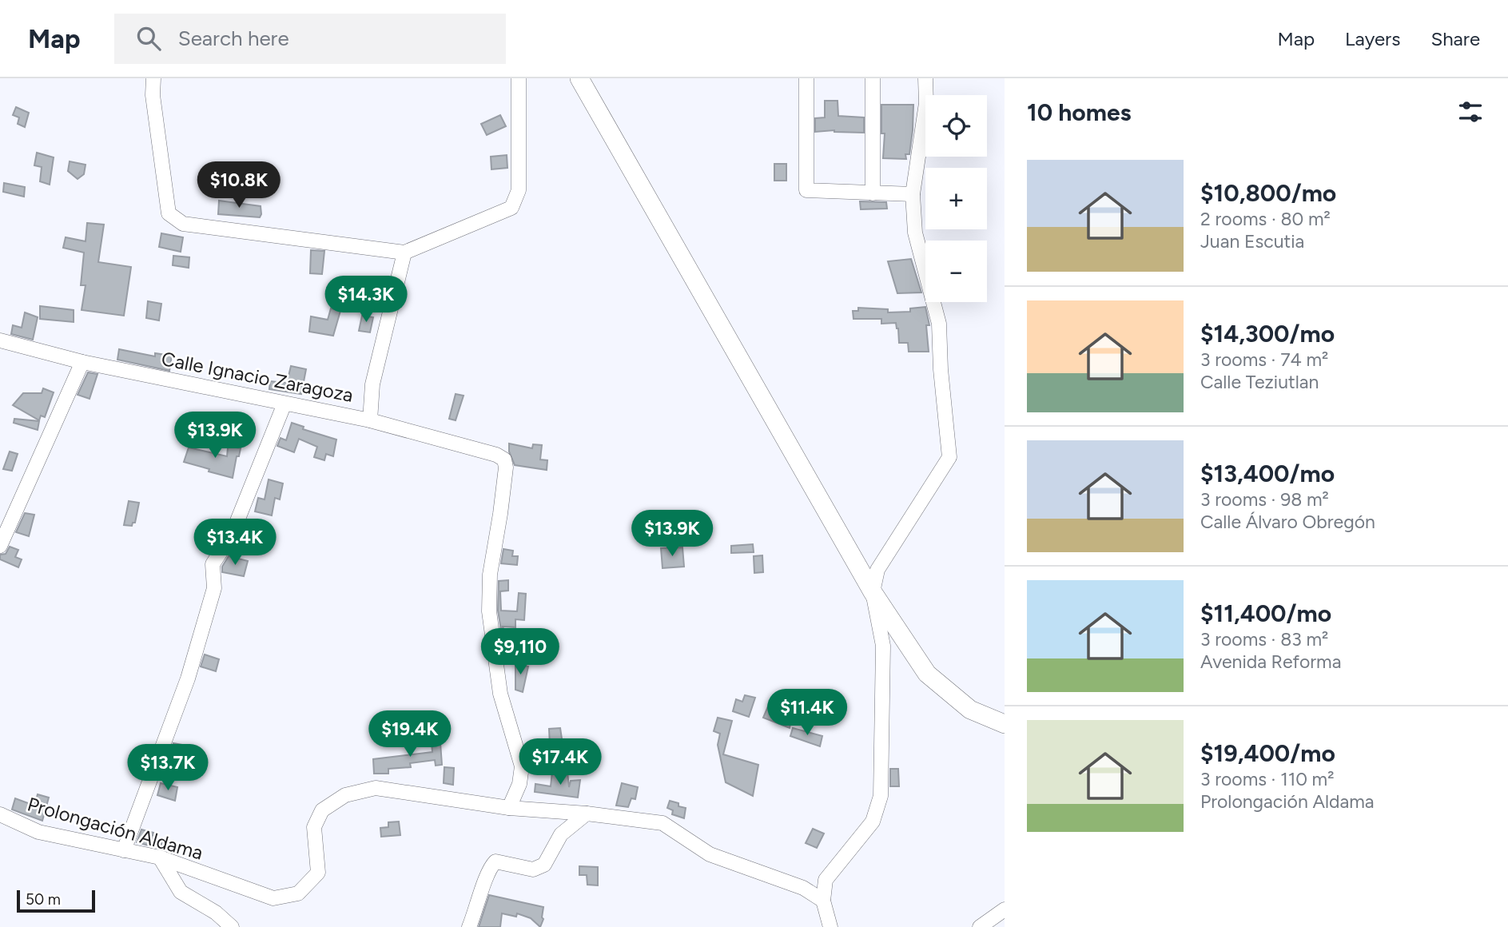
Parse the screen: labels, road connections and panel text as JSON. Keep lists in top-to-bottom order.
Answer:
{
  "streets": {
    "street": ["Calle Ignacio Zaragoza", "Prolongación Aldama"]
  },
  "crossings": [
    ["Calle Ignacio Zaragoza", "Prolongación Aldama"]
  ],
  "scale_bar": "50 m",
  "page": {
    "header": "Map",
    "search": "Search here",
    "nav": ["Map", "Layers", "Share"],
    "heading": "10 homes",
    "map_buttons": ["+", "−"],
    "list": [
      {
        "name": "$10,800/mo",
        "note": "2 rooms · 80 m² · Juan Escutia"
      },
      {
        "name": "$14,300/mo",
        "note": "3 rooms · 74 m² · Calle Teziutlan"
      },
      {
        "name": "$13,400/mo",
        "note": "3 rooms · 98 m² · Calle Álvaro Obregón"
      },
      {
        "name": "$11,400/mo",
        "note": "3 rooms · 83 m² · Avenida Reforma"
      },
      {
        "name": "$19,400/mo",
        "note": "3 rooms · 110 m² · Prolongación Aldama"
      }
    ],
    "price": [
      "$10.8K",
      "$14.3K",
      "$13.9K",
      "$13.9K",
      "$13.4K",
      "$9,110",
      "$11.4K",
      "$19.4K",
      "$17.4K",
      "$13.7K"
    ],
    "scale": "50 m"
  }
}
